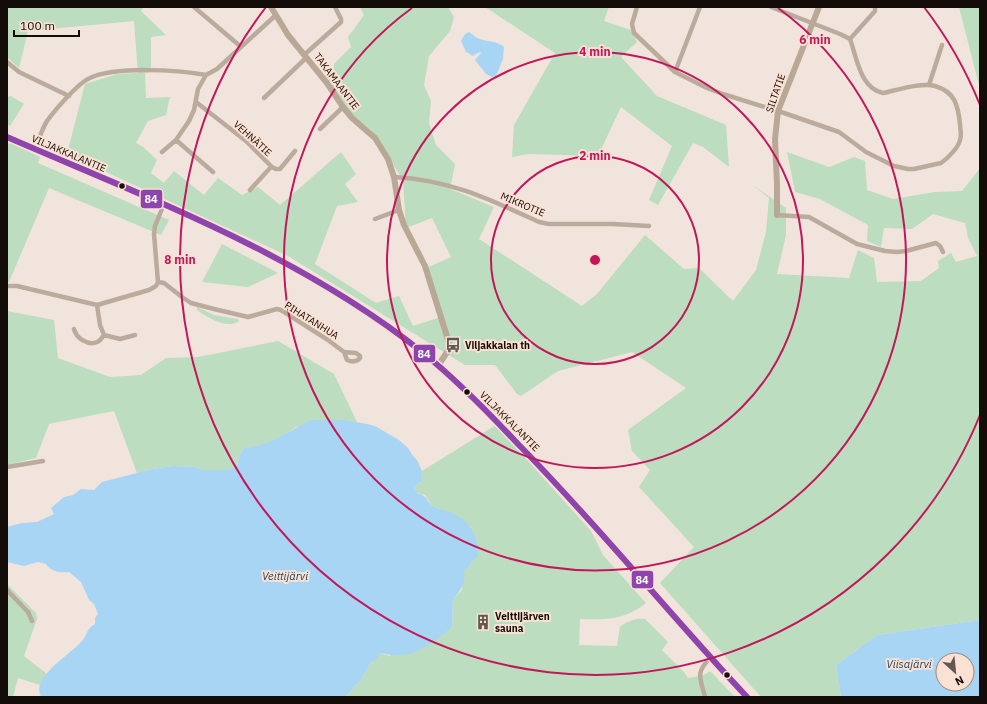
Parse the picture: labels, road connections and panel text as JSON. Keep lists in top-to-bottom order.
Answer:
{
  "streets": {
    "street": [
      "TAKAMAANTIE",
      "SILTATIE",
      "VEHNÄTIE",
      "VILJAKKALANTIE",
      "MIKROTIE",
      "PIHATANHUA"
    ]
  },
  "crossings": [
    ["TAKAMAANTIE", "VILJAKKALANTIE"],
    ["TAKAMAANTIE", "MIKROTIE"]
  ],
  "water": ["Veittijärvi", "Viisajärvi"],
  "places": {
    "bus stop": ["Viljakkalan th"],
    "building": ["Veittijärven sauna"]
  },
  "lines": ["transit line 84"],
  "scale_bar": "100 m",
  "north": "bottom right",
  "rings": [
    "6 min",
    "4 min",
    "2 min",
    "8 min"
  ]
}
